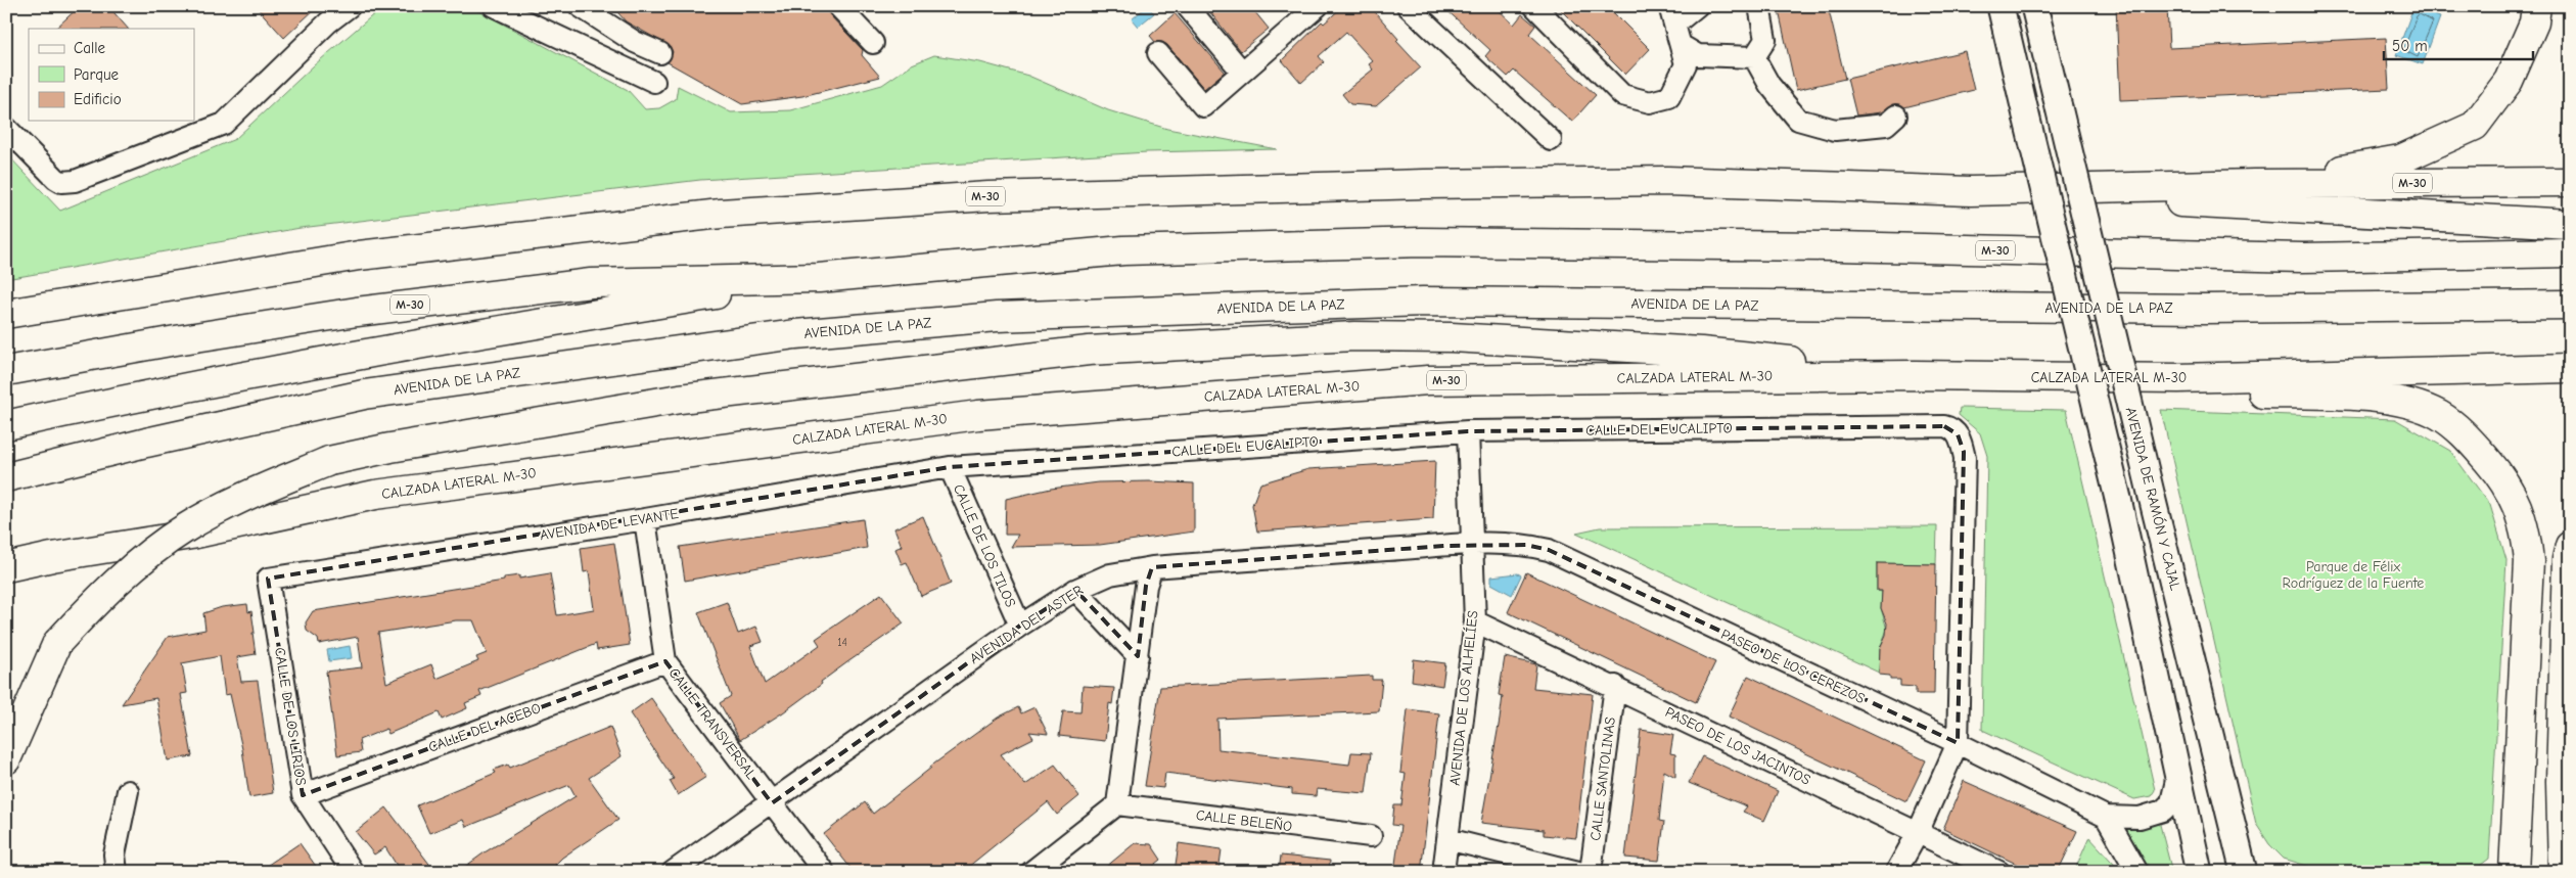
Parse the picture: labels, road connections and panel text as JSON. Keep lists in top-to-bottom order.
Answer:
{
  "streets": {
    "highway": ["M-30", "AVENIDA DE LA PAZ", "CALZADA LATERAL M-30"],
    "main road": ["AVENIDA DE RAMÓN Y CAJAL"],
    "street": [
      "CALLE DEL EUCALIPTO",
      "AVENIDA DE LEVANTE",
      "CALLE DE LOS TILOS",
      "AVENIDA DEL ASTER",
      "PASEO DE LOS CEREZOS",
      "AVENIDA DE LOS ALHELÍES",
      "CALLE DE LOS LIRIOS",
      "CALLE TRANSVERSAL",
      "CALLE DEL ACEBO",
      "PASEO DE LOS JACINTOS",
      "CALLE SANTOLINAS",
      "CALLE BELEÑO"
    ]
  },
  "crossings": [
    ["CALLE DEL EUCALIPTO", "AVENIDA DE LEVANTE"],
    ["CALLE DEL EUCALIPTO", "CALLE DE LOS TILOS"],
    ["CALLE DEL EUCALIPTO", "PASEO DE LOS CEREZOS"],
    ["CALLE DEL EUCALIPTO", "AVENIDA DE LOS ALHELÍES"],
    ["CALLE DEL EUCALIPTO", "PASEO DE LOS JACINTOS"],
    ["AVENIDA DE LEVANTE", "CALLE DE LOS TILOS"],
    ["AVENIDA DE LEVANTE", "CALLE DE LOS LIRIOS"],
    ["AVENIDA DE LEVANTE", "CALLE TRANSVERSAL"],
    ["CALLE DE LOS TILOS", "AVENIDA DEL ASTER"],
    ["AVENIDA DEL ASTER", "PASEO DE LOS CEREZOS"],
    ["AVENIDA DEL ASTER", "AVENIDA DE LOS ALHELÍES"],
    ["AVENIDA DEL ASTER", "CALLE TRANSVERSAL"],
    ["PASEO DE LOS CEREZOS", "AVENIDA DE LOS ALHELÍES"],
    ["AVENIDA DE LOS ALHELÍES", "PASEO DE LOS JACINTOS"],
    ["CALLE DE LOS LIRIOS", "CALLE DEL ACEBO"],
    ["CALLE TRANSVERSAL", "CALLE DEL ACEBO"],
    ["PASEO DE LOS JACINTOS", "CALLE SANTOLINAS"]
  ],
  "parks": ["Parque de Félix Rodríguez de la Fuente"],
  "house_numbers": ["14"],
  "legend": ["Calle", "Parque", "Edificio"],
  "scale_bar": "50 m"
}
